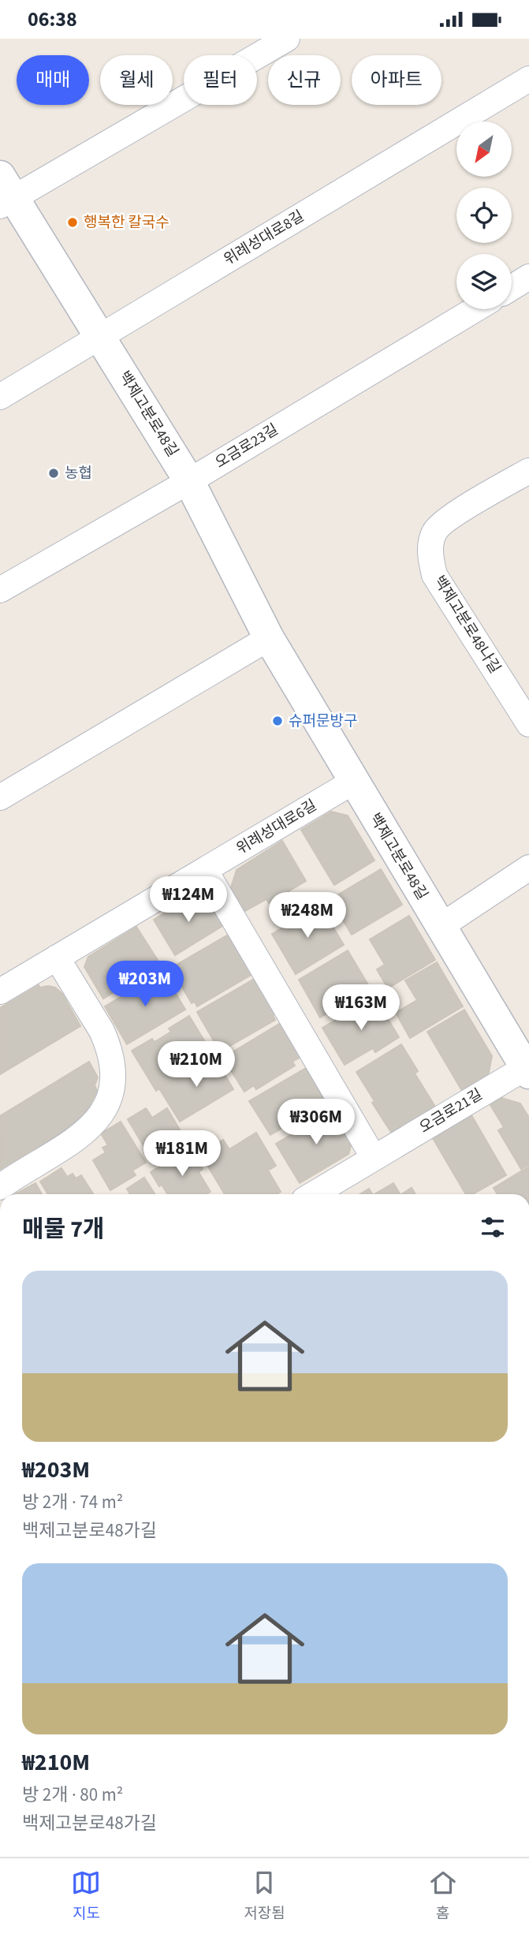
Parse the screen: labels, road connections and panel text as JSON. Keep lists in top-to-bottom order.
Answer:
{
  "streets": {
    "street": [
      "위례성대로8길",
      "백제고분로48길",
      "오금로23길",
      "백제고분로48나길",
      "위례성대로6길",
      "오금로21길"
    ]
  },
  "crossings": [
    ["위례성대로8길", "백제고분로48길"],
    ["백제고분로48길", "오금로23길"],
    ["백제고분로48길", "위례성대로6길"],
    ["백제고분로48길", "오금로21길"]
  ],
  "places": ["행복한 칼국수", "농협", "슈퍼문방구"],
  "north": "bottom left",
  "page": {
    "status": "06:38",
    "chip": [
      "매매",
      "월세",
      "필터",
      "신규",
      "아파트"
    ],
    "price": [
      "₩124M",
      "₩248M",
      "₩203M",
      "₩163M",
      "₩210M",
      "₩306M",
      "₩181M"
    ],
    "heading": "매물 7개",
    "list": [
      {
        "name": "₩203M",
        "note": "방 2개 · 74 m² · 백제고분로48가길"
      },
      {
        "name": "₩210M",
        "note": "방 2개 · 80 m² · 백제고분로48가길"
      }
    ],
    "tabs": ["지도", "저장됨", "홈"]
  }
}
